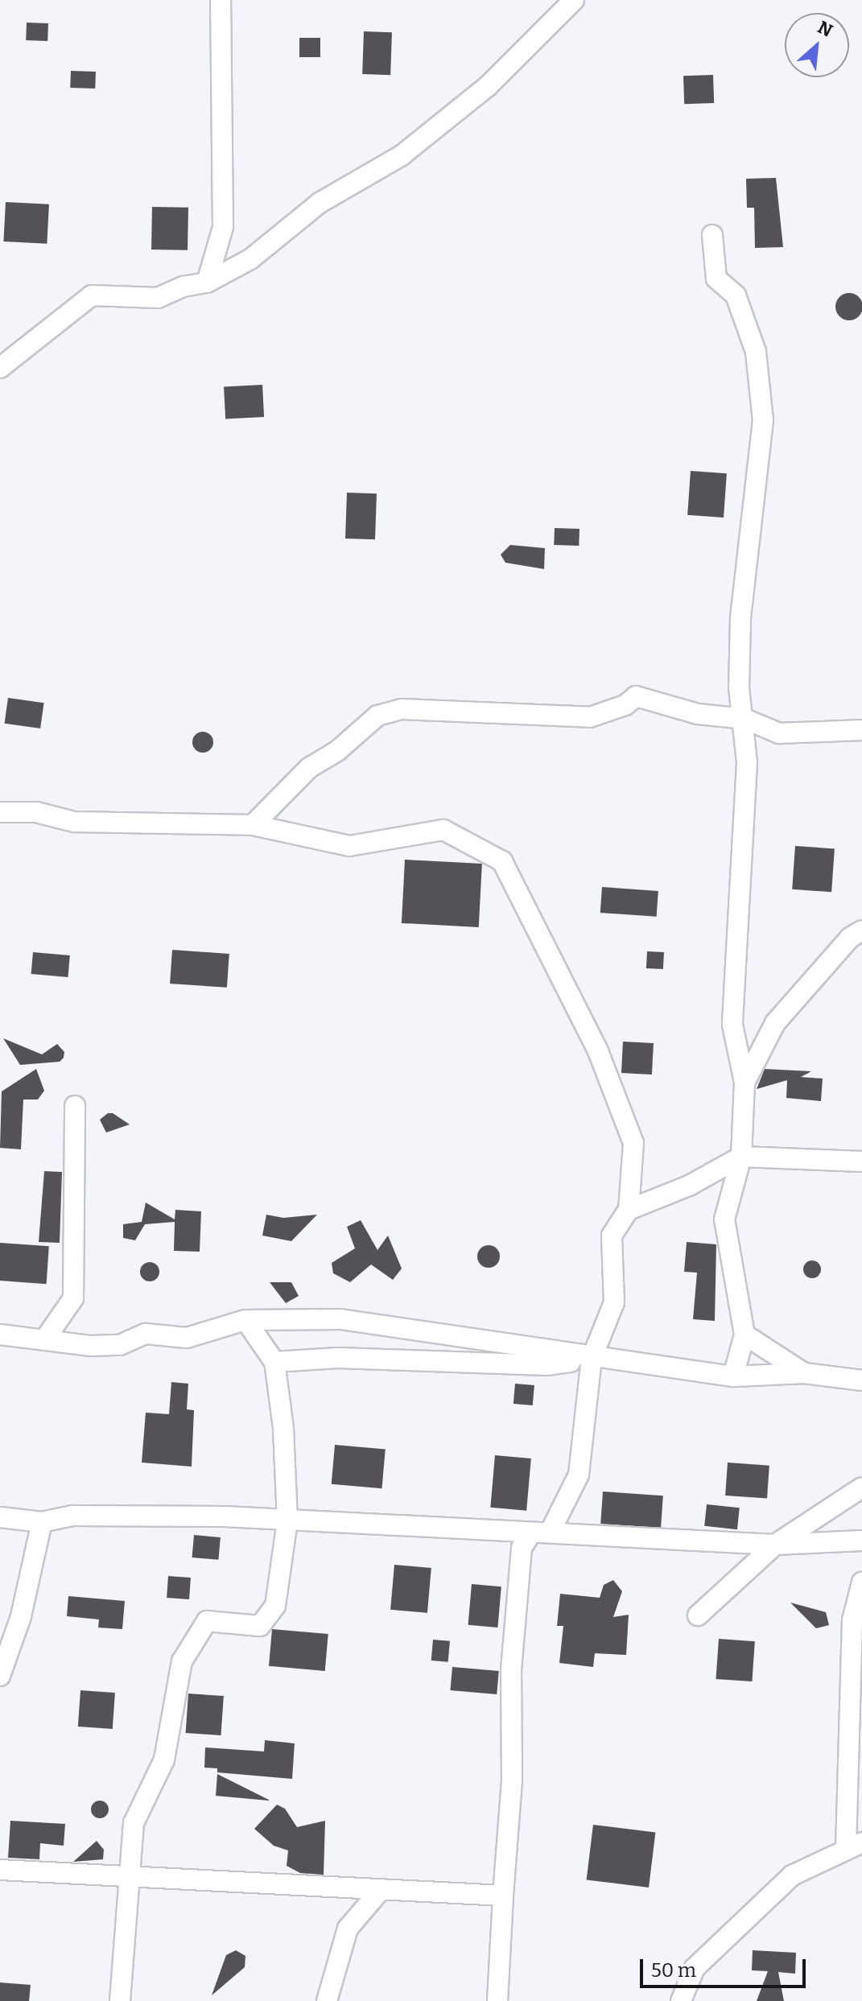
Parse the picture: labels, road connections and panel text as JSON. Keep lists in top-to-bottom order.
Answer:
{
  "scale_bar": "50 m",
  "north": "top right"
}
